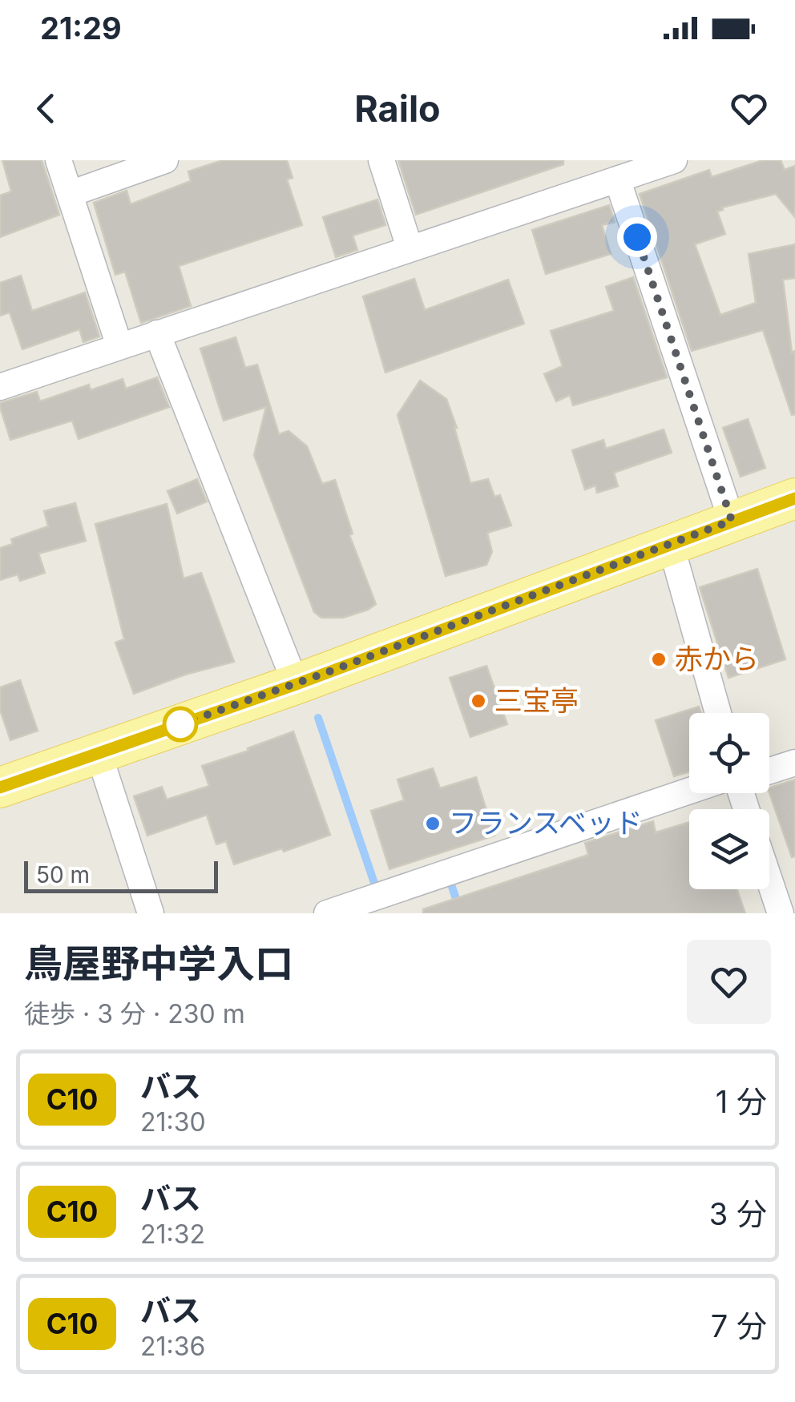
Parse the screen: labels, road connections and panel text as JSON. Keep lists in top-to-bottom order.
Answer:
{
  "places": ["赤から", "三宝亭", "フランスベッド"],
  "lines": ["bus line C10"],
  "scale_bar": "50 m",
  "page": {
    "status": "21:29",
    "header": "Railo",
    "scale": "50 m",
    "heading": ["鳥屋野中学入口", "徒歩 · 3 分 · 230 m"],
    "list": [
      {
        "mark": "C10",
        "name": "バス",
        "note": "21:30",
        "value": "1 分"
      },
      {
        "mark": "C10",
        "name": "バス",
        "note": "21:32",
        "value": "3 分"
      },
      {
        "mark": "C10",
        "name": "バス",
        "note": "21:36",
        "value": "7 分"
      }
    ]
  }
}
